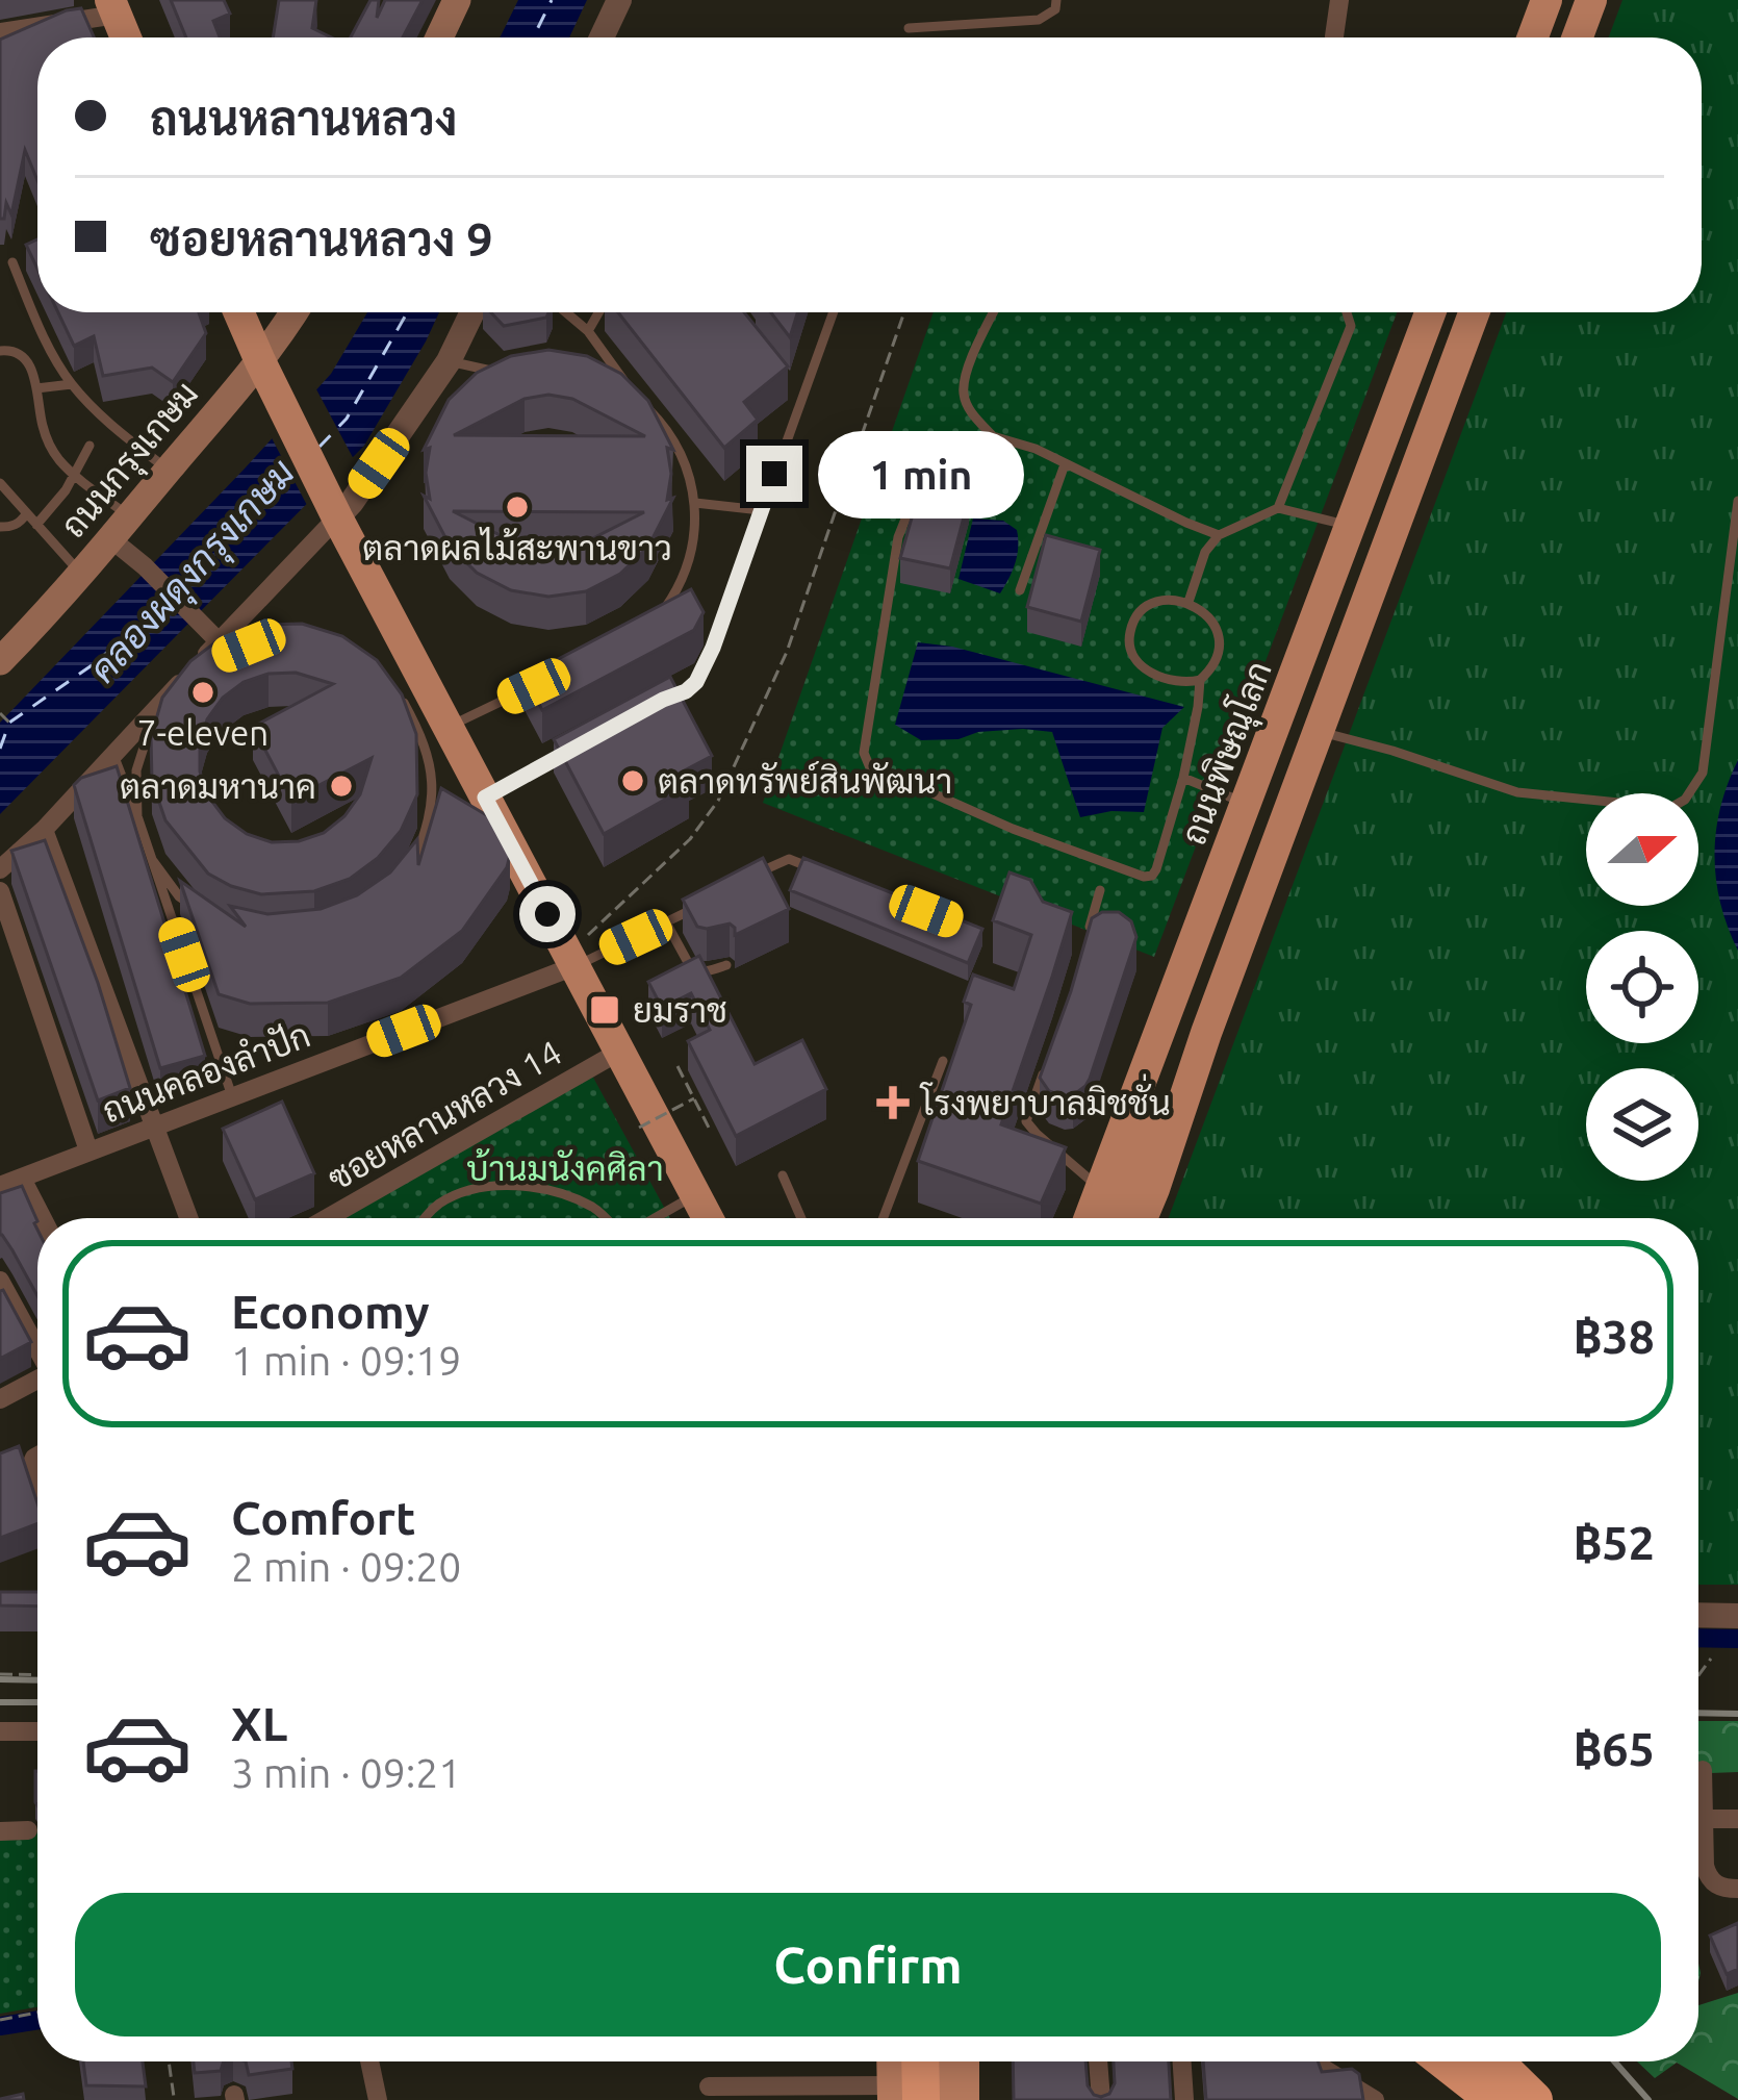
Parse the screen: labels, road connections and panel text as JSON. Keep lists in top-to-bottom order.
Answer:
{
  "streets": {
    "main road": ["ถนนกรุงเกษม", "ถนนพิษณุโลก"],
    "street": ["ถนนคลองลำปัก", "ซอยหลานหลวง 14"]
  },
  "water": ["คลองผดุงกรุงเกษม"],
  "parks": ["บ้านมนังคศิลา"],
  "places": {
    "other": [
      "ตลาดผลไม้สะพานขาว",
      "7-eleven",
      "ตลาดทรัพย์สินพัฒนา",
      "ตลาดมหานาค"
    ],
    "transit": ["ยมราช"],
    "health": ["โรงพยาบาลมิชชั่น"]
  },
  "north": "right",
  "page": {
    "banner": ["ถนนหลานหลวง", "ซอยหลานหลวง 9"],
    "bubble": "1 min",
    "list": [
      {
        "name": "Economy",
        "note": "1 min · 09:19",
        "value": "฿38"
      },
      {
        "name": "Comfort",
        "note": "2 min · 09:20",
        "value": "฿52"
      },
      {
        "name": "XL",
        "note": "3 min · 09:21",
        "value": "฿65"
      }
    ],
    "buttons": "Confirm"
  }
}
